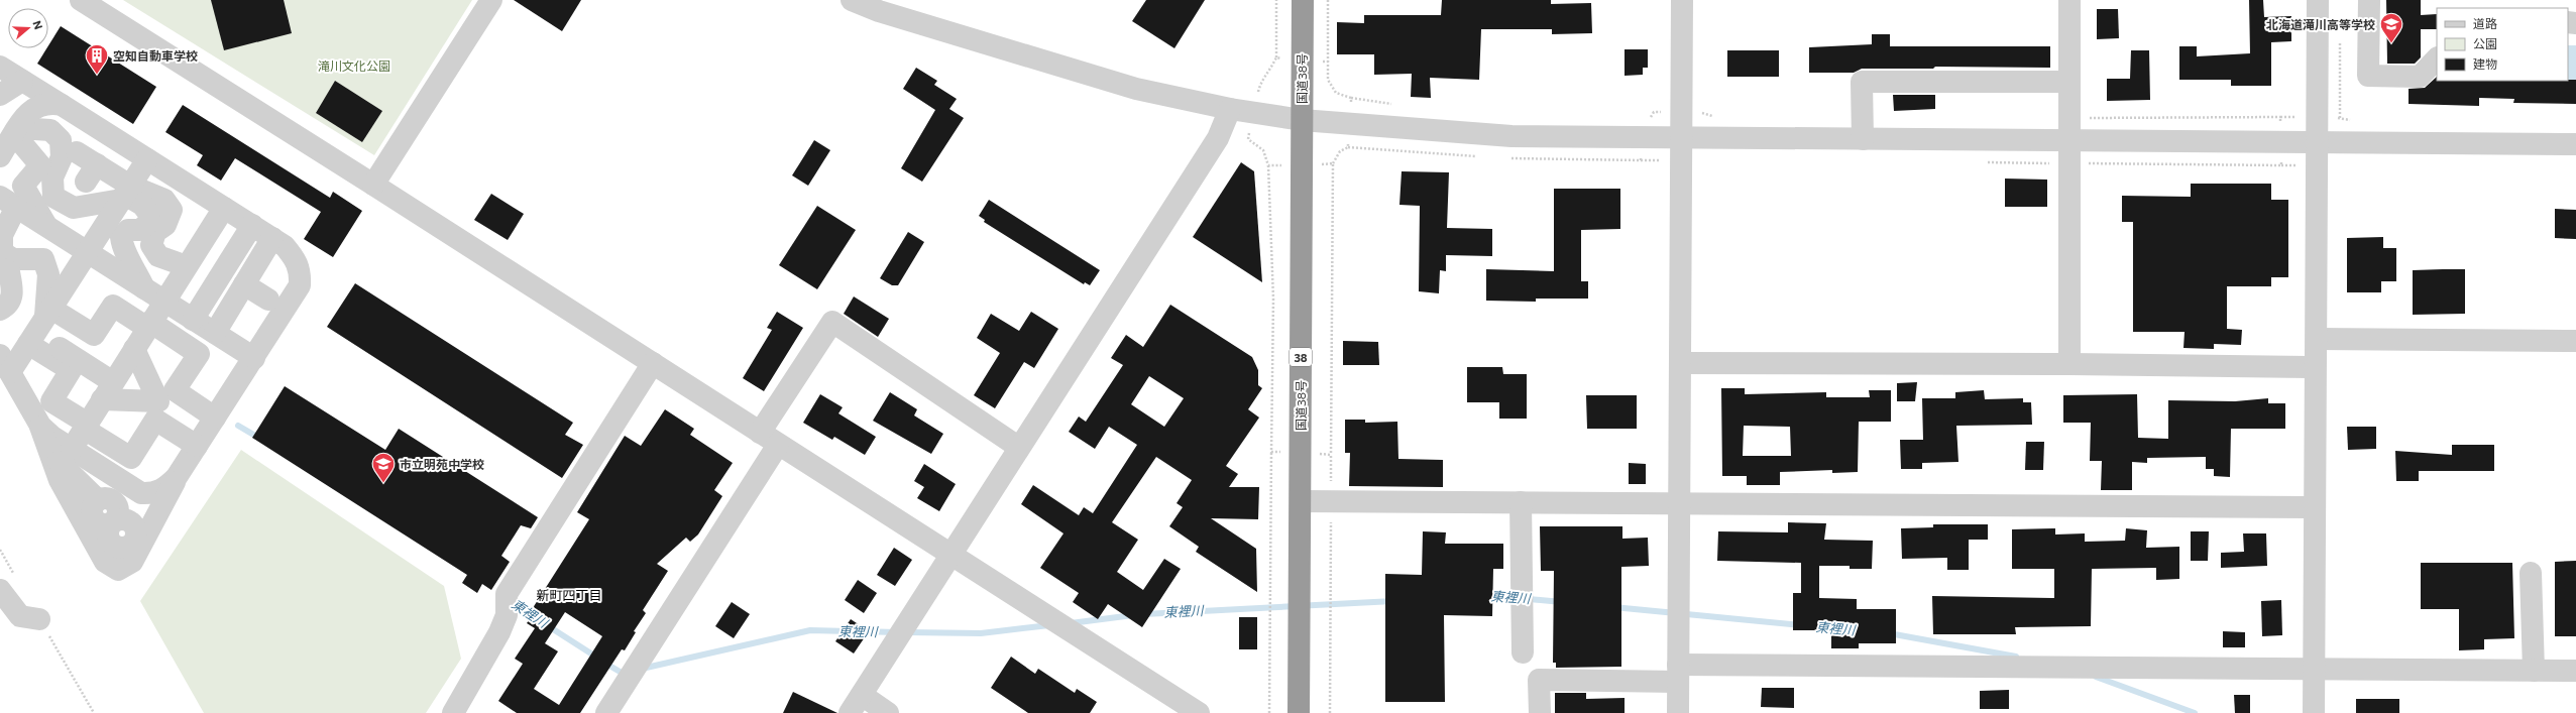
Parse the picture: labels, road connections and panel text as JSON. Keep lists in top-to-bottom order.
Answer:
{
  "streets": {
    "highway": ["国道38号", "38"]
  },
  "districts": ["新町四丁目"],
  "water": ["東裡川"],
  "parks": ["滝川文化公園"],
  "places": {
    "school or university": ["北海道滝川高等学校", "市立明苑中学校"],
    "building": ["空知自動車学校"]
  },
  "legend": ["道路", "公園", "建物"],
  "north": "right"
}
